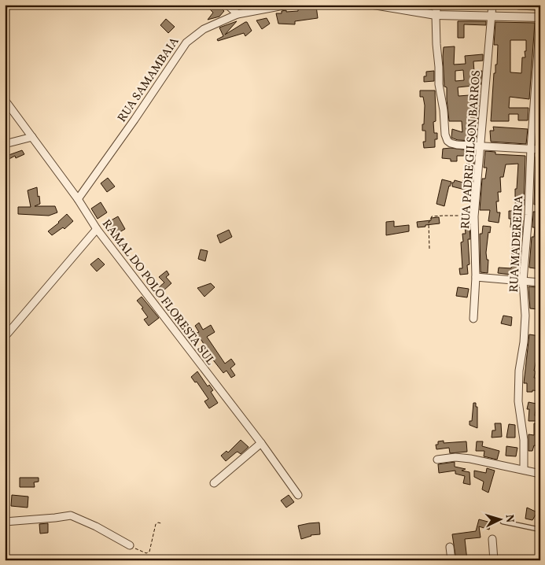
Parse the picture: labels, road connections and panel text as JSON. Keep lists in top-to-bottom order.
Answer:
{
  "streets": {
    "street": [
      "RUA SAMAMBAIA",
      "RUA PADRE GILSON BARROS",
      "RUA MADEREIRA",
      "RAMAL DO POLO FLORESTA SUL"
    ]
  },
  "crossings": [
    ["RUA SAMAMBAIA", "RAMAL DO POLO FLORESTA SUL"]
  ],
  "north": "right"
}
